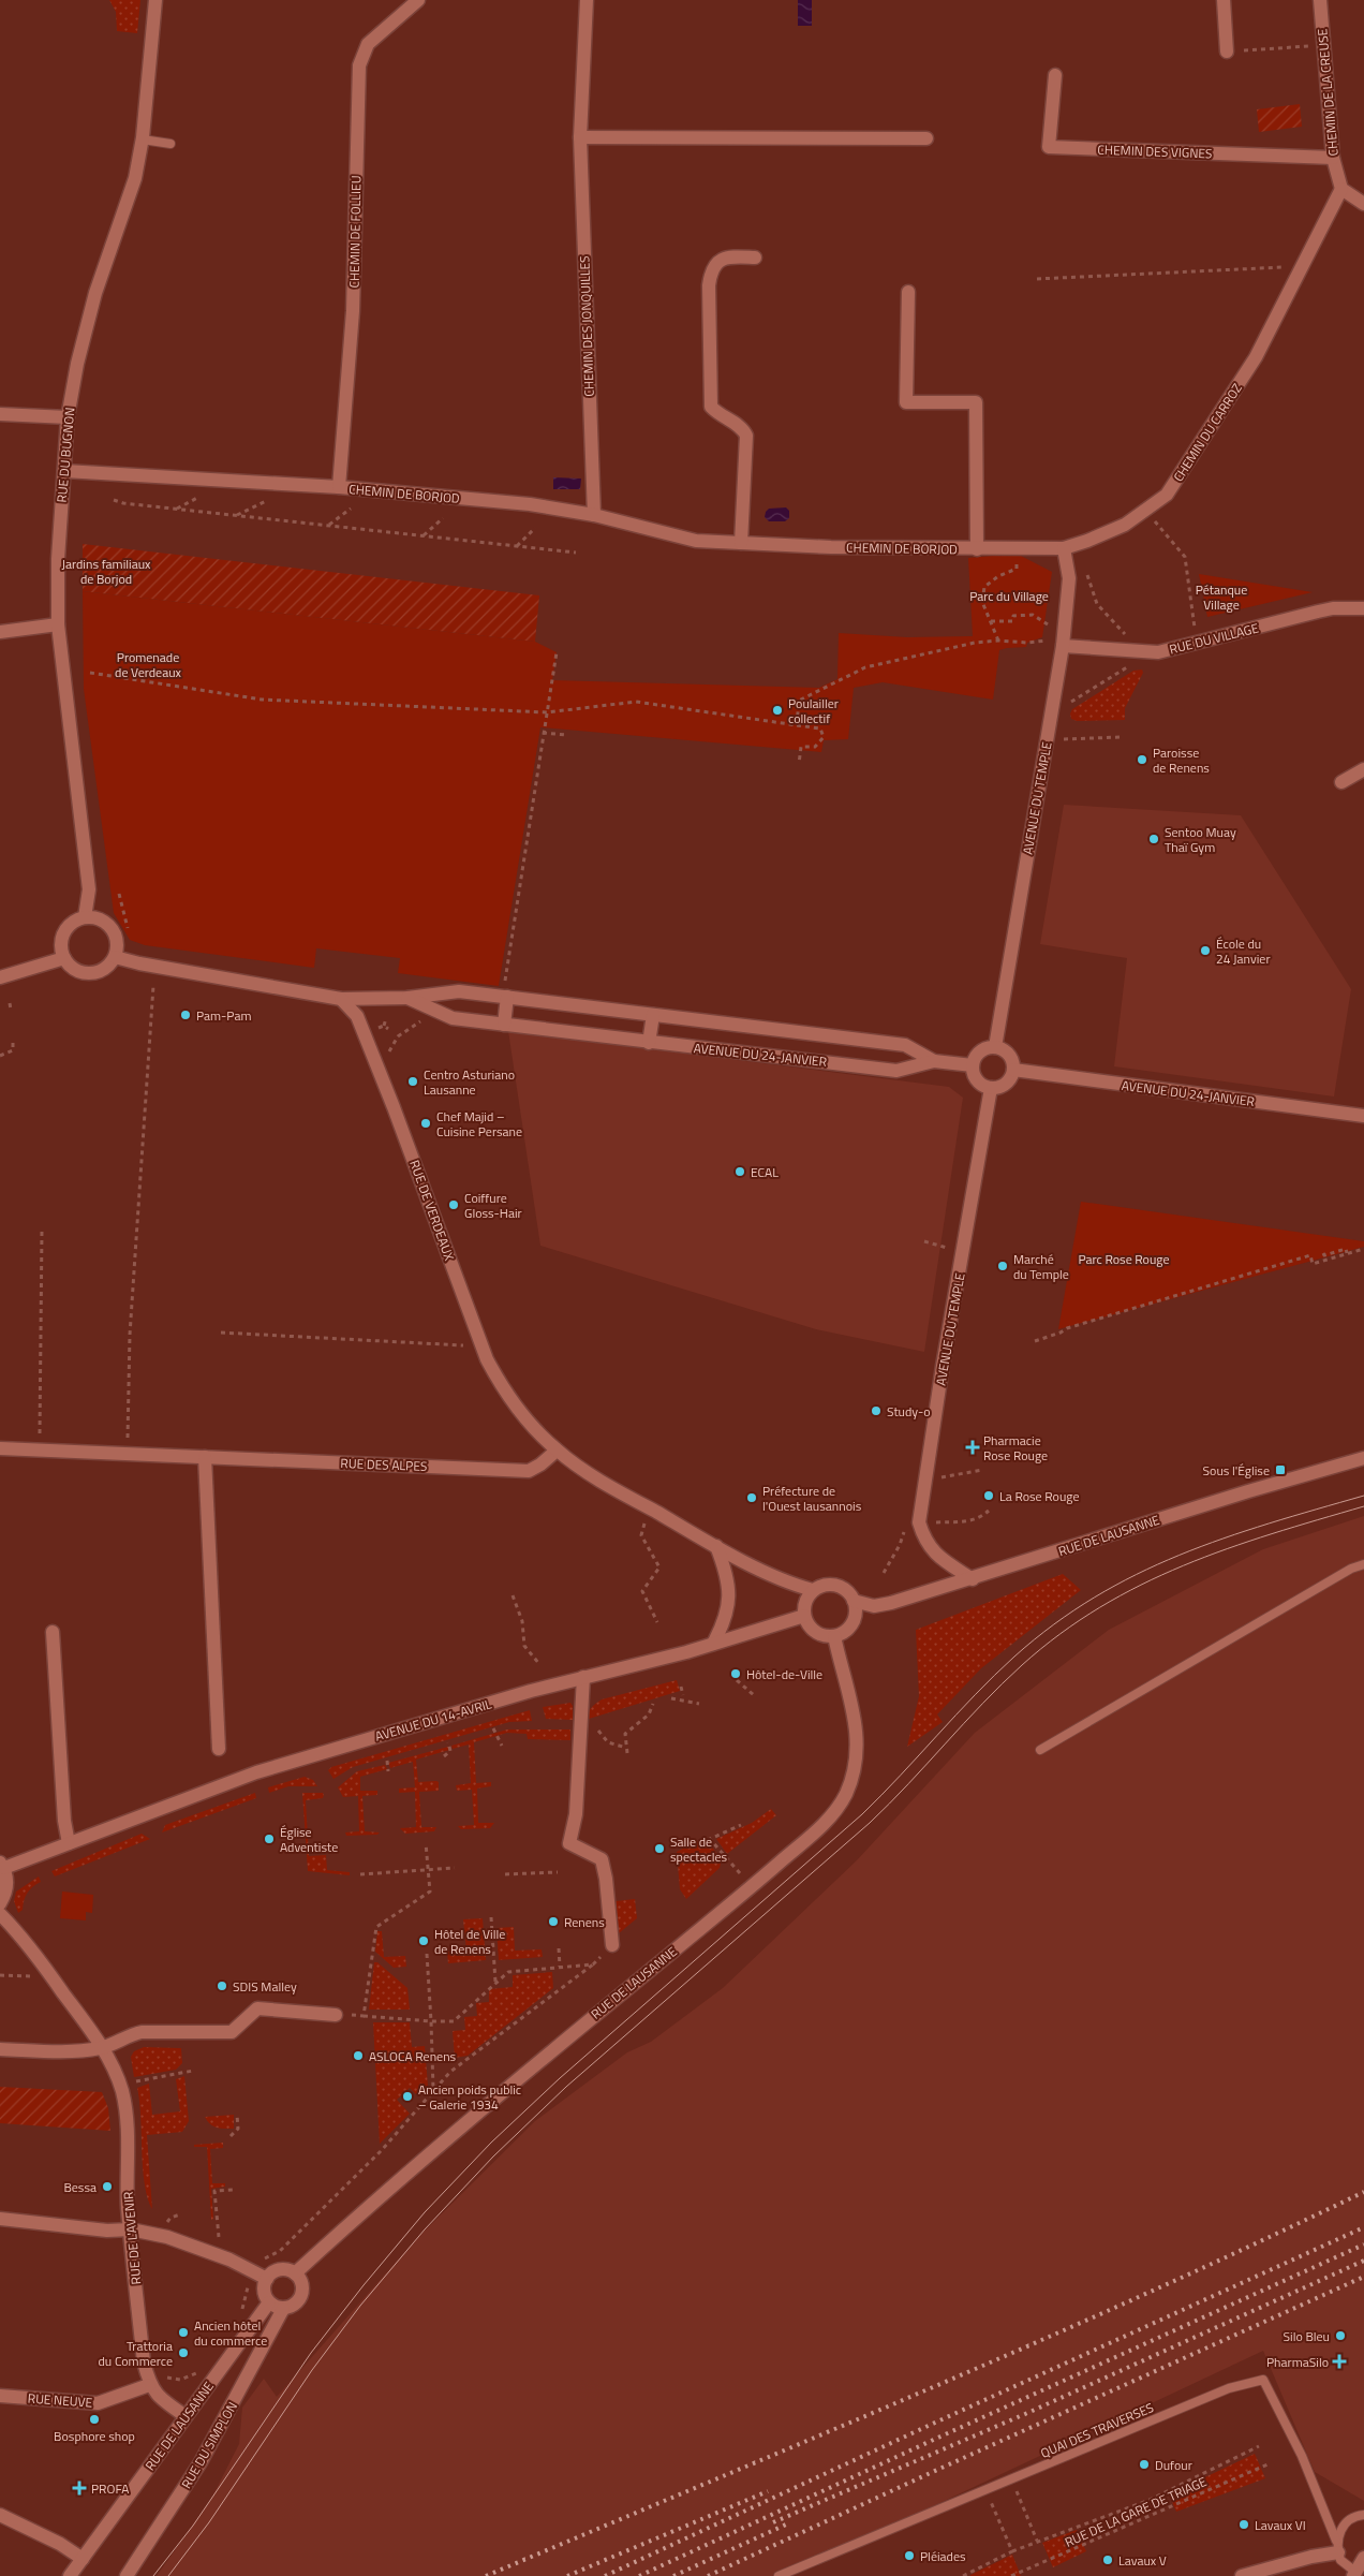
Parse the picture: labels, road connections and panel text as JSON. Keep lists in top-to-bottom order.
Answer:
{
  "streets": {
    "street": [
      "CHEMIN DE LA CREUSE",
      "CHEMIN DES VIGNES",
      "CHEMIN DE FOLLIEU",
      "CHEMIN DES JONQUILLES",
      "CHEMIN DU CARROZ",
      "RUE DU BUGNON",
      "CHEMIN DE BORJOD",
      "RUE DU VILLAGE",
      "AVENUE DU TEMPLE",
      "AVENUE DU 24-JANVIER",
      "RUE DE VERDEAUX",
      "RUE DES ALPES",
      "RUE DE LAUSANNE",
      "AVENUE DU 14-AVRIL",
      "RUE DE L'AVENIR",
      "RUE NEUVE",
      "RUE DU SIMPLON"
    ],
    "lane": ["QUAI DES TRAVERSES"],
    "path": ["RUE DE LA GARE DE TRIAGE"]
  },
  "crossings": [
    ["CHEMIN DE LA CREUSE", "CHEMIN DES VIGNES"],
    ["CHEMIN DE LA CREUSE", "CHEMIN DU CARROZ"],
    ["CHEMIN DE FOLLIEU", "CHEMIN DE BORJOD"],
    ["CHEMIN DES JONQUILLES", "CHEMIN DE BORJOD"],
    ["CHEMIN DU CARROZ", "CHEMIN DE BORJOD"],
    ["CHEMIN DU CARROZ", "AVENUE DU TEMPLE"],
    ["RUE DU BUGNON", "CHEMIN DE BORJOD"],
    ["CHEMIN DE BORJOD", "AVENUE DU TEMPLE"],
    ["RUE DU VILLAGE", "AVENUE DU TEMPLE"],
    ["AVENUE DU TEMPLE", "AVENUE DU 24-JANVIER"],
    ["AVENUE DU TEMPLE", "RUE DE LAUSANNE"],
    ["AVENUE DU 24-JANVIER", "RUE DE VERDEAUX"],
    ["RUE DE VERDEAUX", "RUE DES ALPES"],
    ["RUE DE VERDEAUX", "RUE DE LAUSANNE"],
    ["RUE DE VERDEAUX", "AVENUE DU 14-AVRIL"],
    ["RUE DE LAUSANNE", "AVENUE DU 14-AVRIL"],
    ["RUE DE LAUSANNE", "RUE DU SIMPLON"],
    ["RUE DE L'AVENIR", "RUE NEUVE"]
  ],
  "parks": [
    "Jardins familiaux de Borjod",
    "Pétanque Village",
    "Parc du Village",
    "Promenade de Verdeaux",
    "Parc Rose Rouge"
  ],
  "places": {
    "other": [
      "Poulailler collectif",
      "Paroisse de Renens",
      "Sentoo Muay Thaï Gym",
      "École du 24 Janvier",
      "Pam-Pam",
      "Centro Asturiano Lausanne",
      "Chef Majid – Cuisine Persane",
      "ECAL",
      "Coiffure Gloss-Hair",
      "Marché du Temple",
      "Study-o",
      "La Rose Rouge",
      "Préfecture de l'Ouest lausannois",
      "Hôtel-de-Ville",
      "Église Adventiste",
      "Salle de spectacles",
      "Renens",
      "Hôtel de Ville de Renens",
      "SDIS Malley",
      "ASLOCA Renens",
      "Ancien poids public – Galerie 1934",
      "Bessa",
      "Ancien hôtel du commerce",
      "Silo Bleu",
      "Trattoria du Commerce",
      "Bosphore shop",
      "Dufour",
      "Lavaux VI",
      "Pléiades",
      "Lavaux V"
    ],
    "health": ["Pharmacie Rose Rouge", "PharmaSilo", "PROFA"],
    "transit": ["Sous l'Église"]
  }
}
